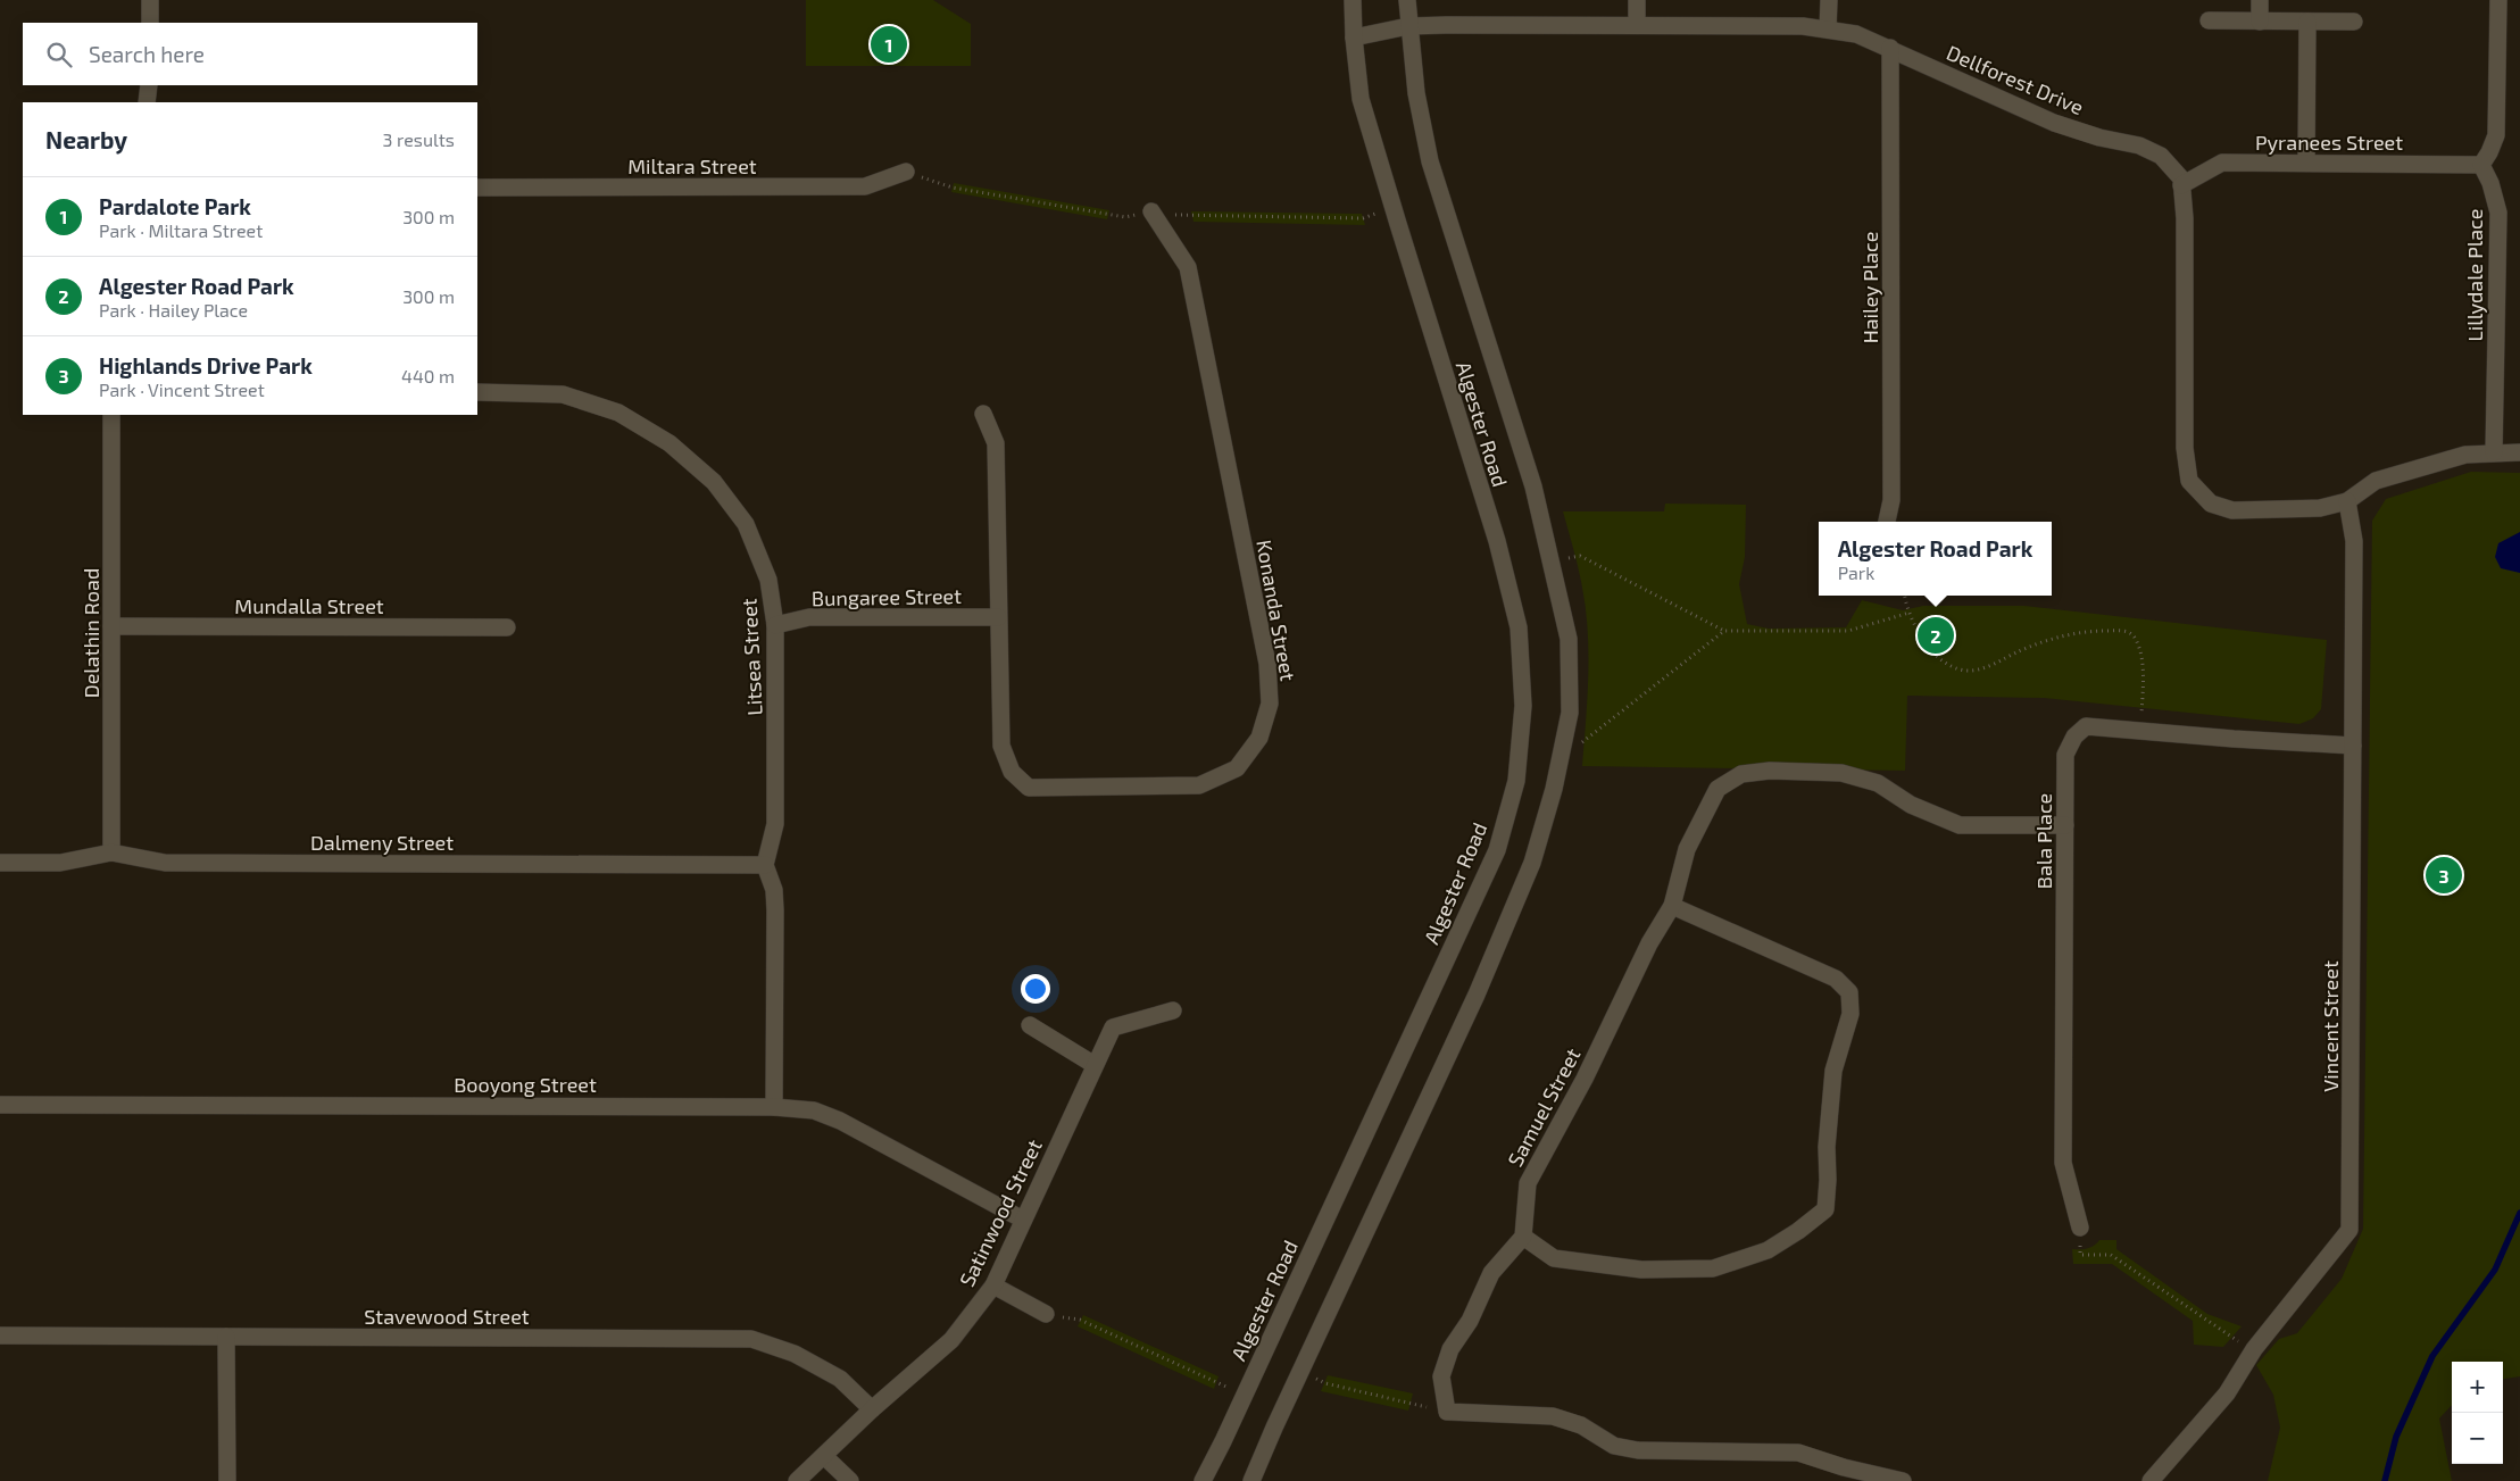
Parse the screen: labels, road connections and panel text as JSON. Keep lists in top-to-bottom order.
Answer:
{
  "streets": {
    "street": [
      "Dellforest Drive",
      "Pyranees Street",
      "Miltara Street",
      "Lillydale Place",
      "Hailey Place",
      "Algester Road",
      "Bungaree Street",
      "Mundalla Street",
      "Konanda Street",
      "Delathin Road",
      "Litsea Street",
      "Bala Place",
      "Dalmeny Street",
      "Vincent Street",
      "Booyong Street",
      "Samuel Street",
      "Satinwood Street",
      "Stavewood Street"
    ]
  },
  "crossings": [
    ["Dellforest Drive", "Pyranees Street"],
    ["Dellforest Drive", "Hailey Place"],
    ["Dellforest Drive", "Algester Road"],
    ["Dellforest Drive", "Vincent Street"],
    ["Pyranees Street", "Lillydale Place"],
    ["Bungaree Street", "Konanda Street"],
    ["Bungaree Street", "Litsea Street"],
    ["Mundalla Street", "Delathin Road"],
    ["Delathin Road", "Dalmeny Street"],
    ["Litsea Street", "Dalmeny Street"],
    ["Bala Place", "Vincent Street"],
    ["Bala Place", "Samuel Street"],
    ["Booyong Street", "Satinwood Street"],
    ["Satinwood Street", "Stavewood Street"]
  ],
  "page": {
    "search": "Search here",
    "pins": ["1", "2", "3"],
    "heading": ["Nearby", "3 results"],
    "list": [
      {
        "mark": "1",
        "name": "Pardalote Park",
        "note": "Park · Miltara Street",
        "value": "300 m"
      },
      {
        "mark": "2",
        "name": "Algester Road Park",
        "note": "Park · Hailey Place",
        "value": "300 m"
      },
      {
        "mark": "3",
        "name": "Highlands Drive Park",
        "note": "Park · Vincent Street",
        "value": "440 m"
      }
    ],
    "popup": ["Algester Road Park", "Park"],
    "map_buttons": ["+", "−"]
  }
}
